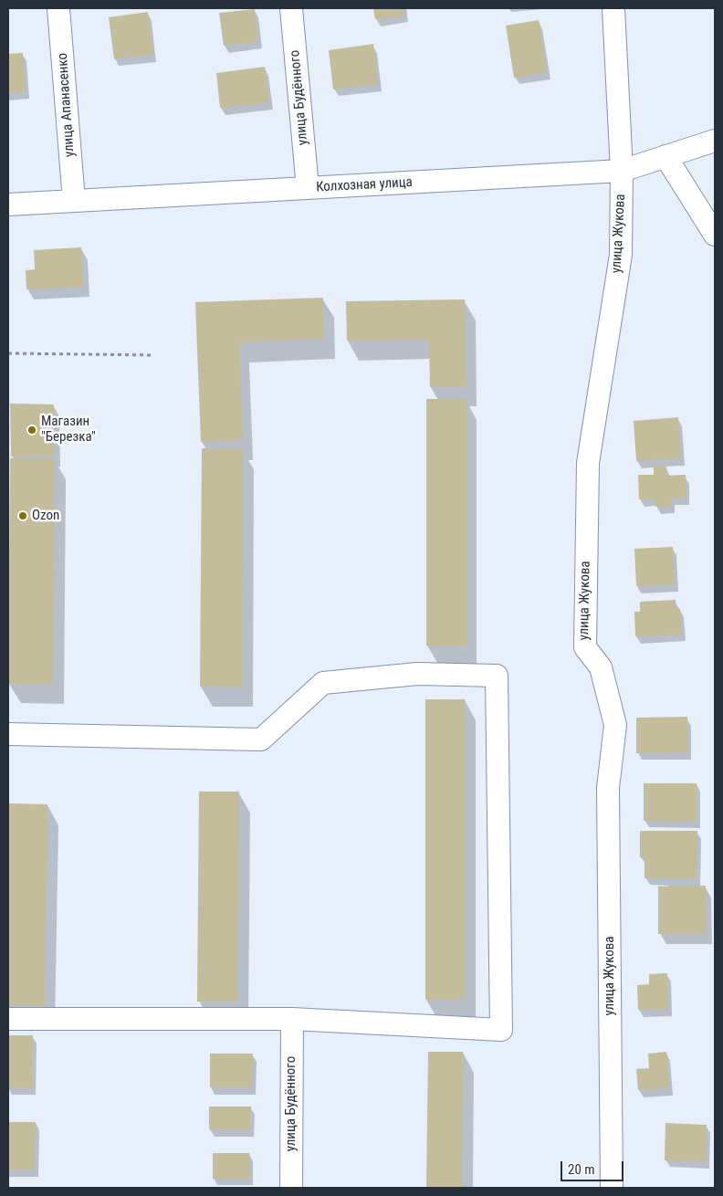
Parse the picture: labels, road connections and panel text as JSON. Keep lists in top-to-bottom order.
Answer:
{
  "streets": {
    "street": [
      "улица Будённого",
      "улица Апанасенко",
      "Колхозная улица",
      "улица Жукова"
    ]
  },
  "crossings": [
    ["улица Будённого", "Колхозная улица"],
    ["улица Апанасенко", "Колхозная улица"],
    ["Колхозная улица", "улица Жукова"]
  ],
  "places": ["Магазин \"Березка\"", "Ozon"],
  "scale_bar": "20 m"
}
